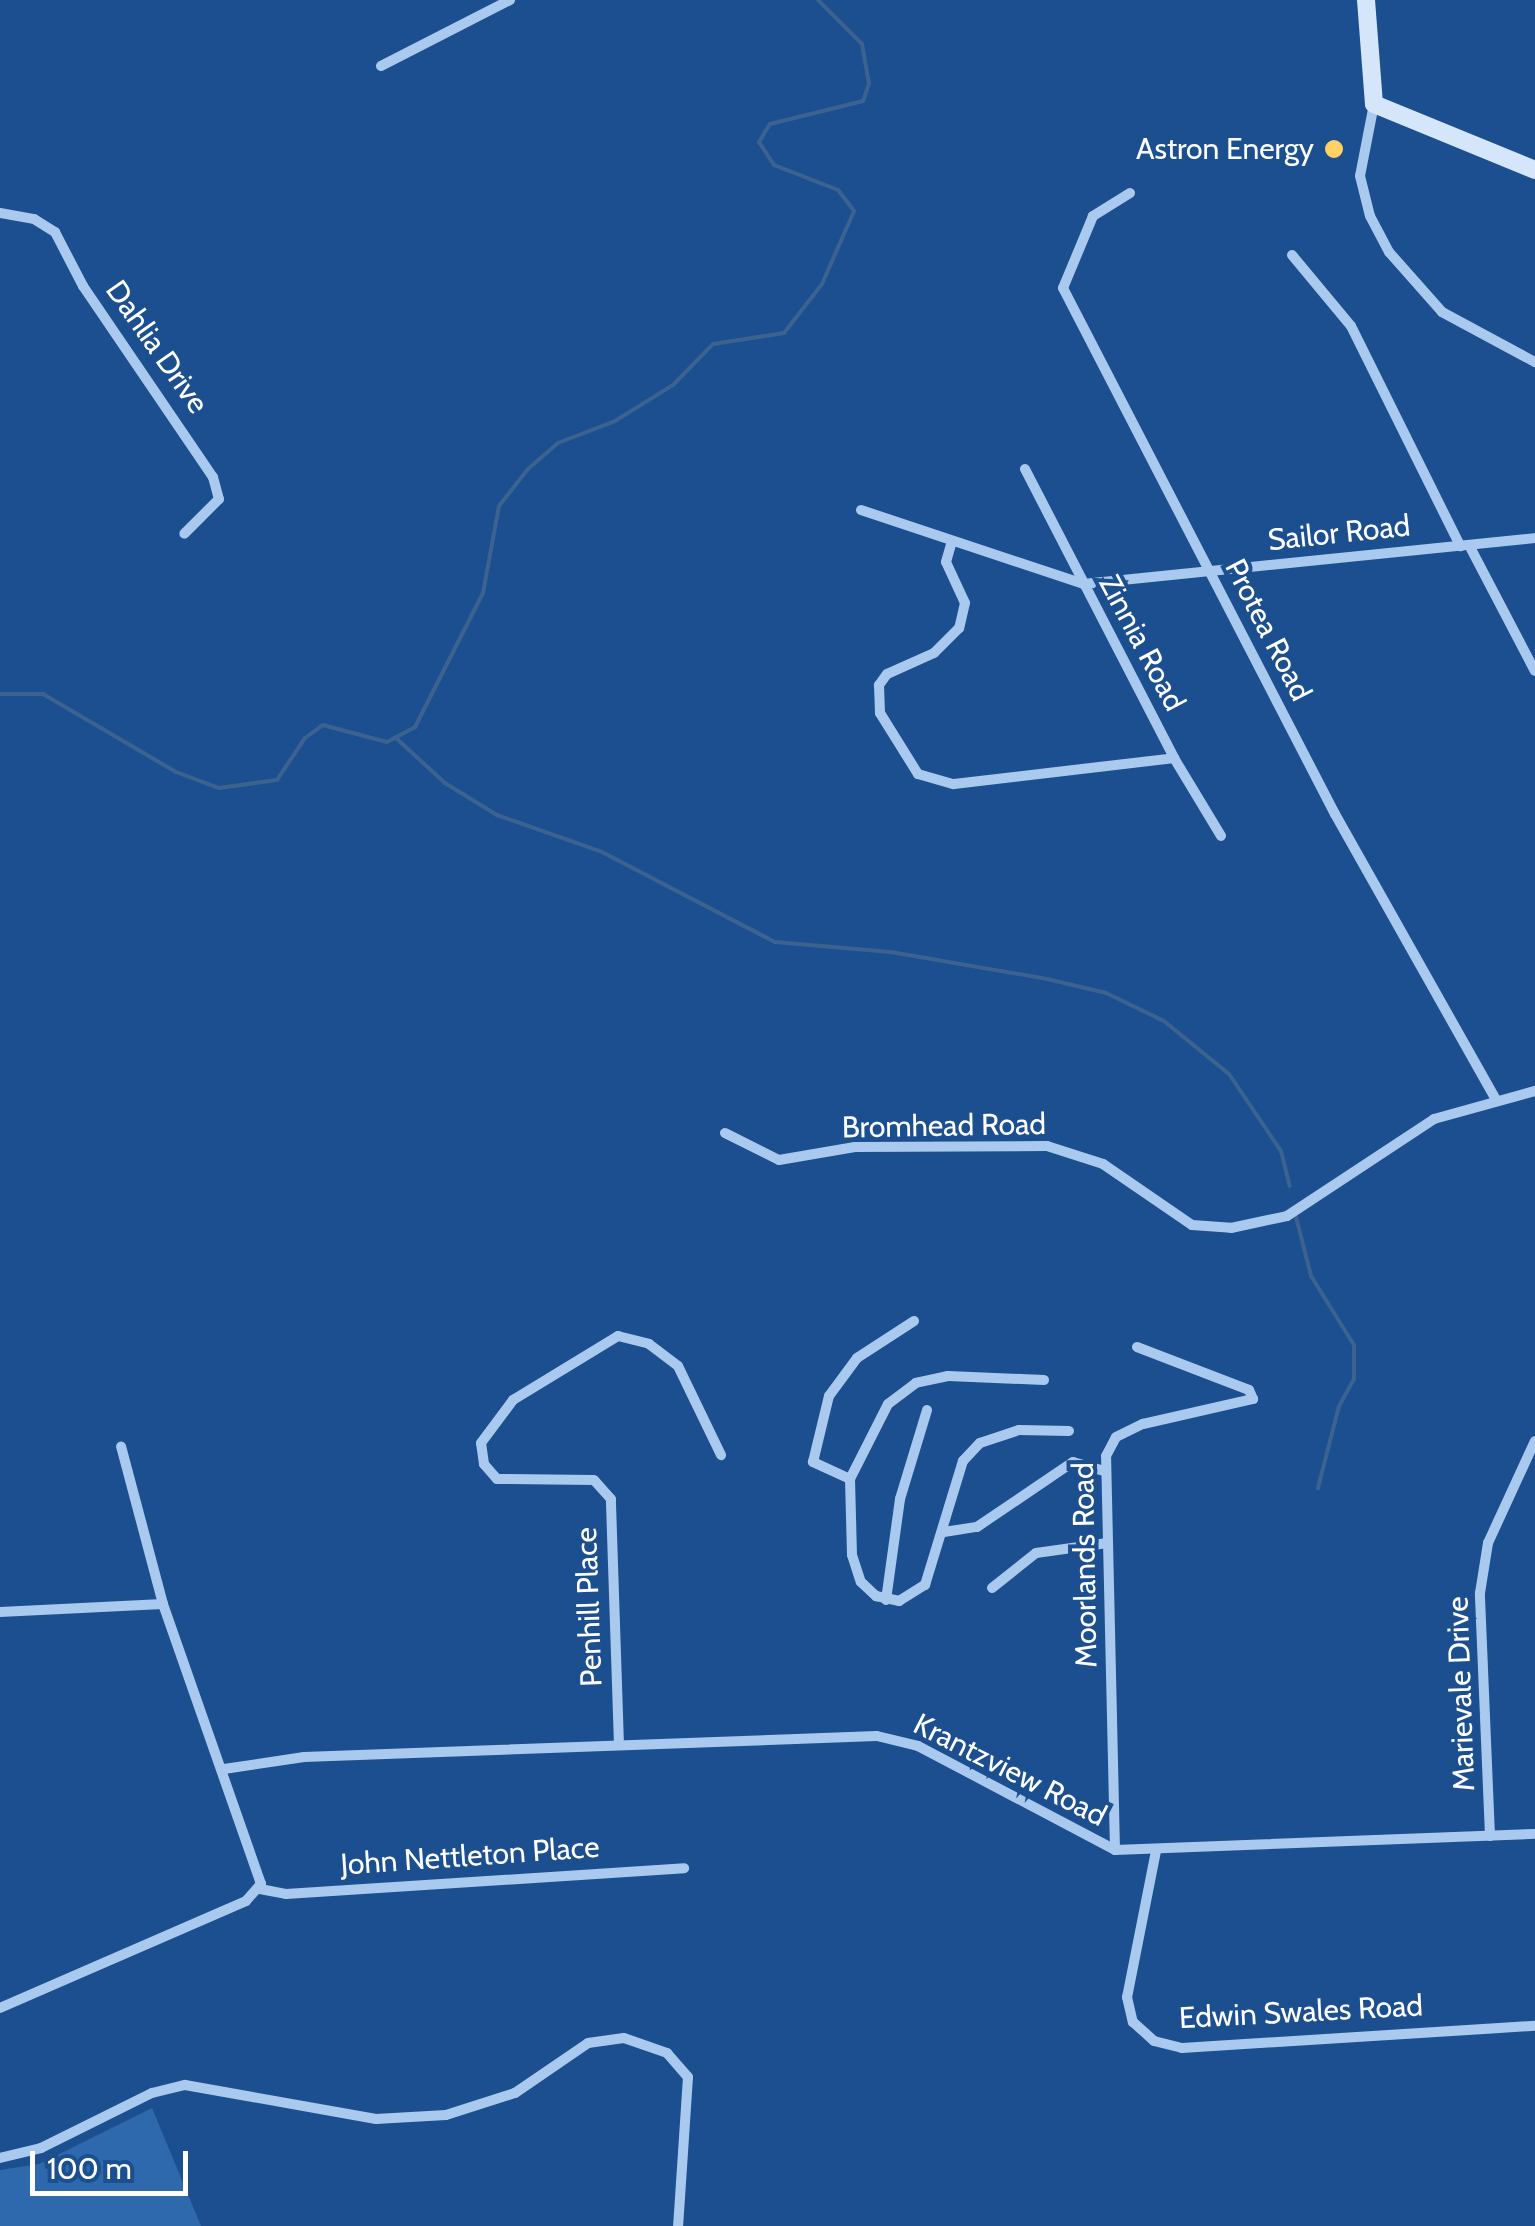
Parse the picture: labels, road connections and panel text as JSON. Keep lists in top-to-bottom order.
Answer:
{
  "streets": {
    "street": [
      "Dahlia Drive",
      "Sailor Road",
      "Protea Road",
      "Zinnia Road",
      "Bromhead Road",
      "Moorlands Road",
      "Penhill Place",
      "Marievale Drive",
      "Krantzview Road",
      "John Nettleton Place",
      "Edwin Swales Road"
    ]
  },
  "crossings": [
    ["Sailor Road", "Protea Road"],
    ["Sailor Road", "Zinnia Road"],
    ["Protea Road", "Bromhead Road"],
    ["Moorlands Road", "Krantzview Road"],
    ["Penhill Place", "Krantzview Road"],
    ["Marievale Drive", "Krantzview Road"],
    ["Krantzview Road", "Edwin Swales Road"]
  ],
  "places": ["Astron Energy"],
  "scale_bar": "100 m"
}
